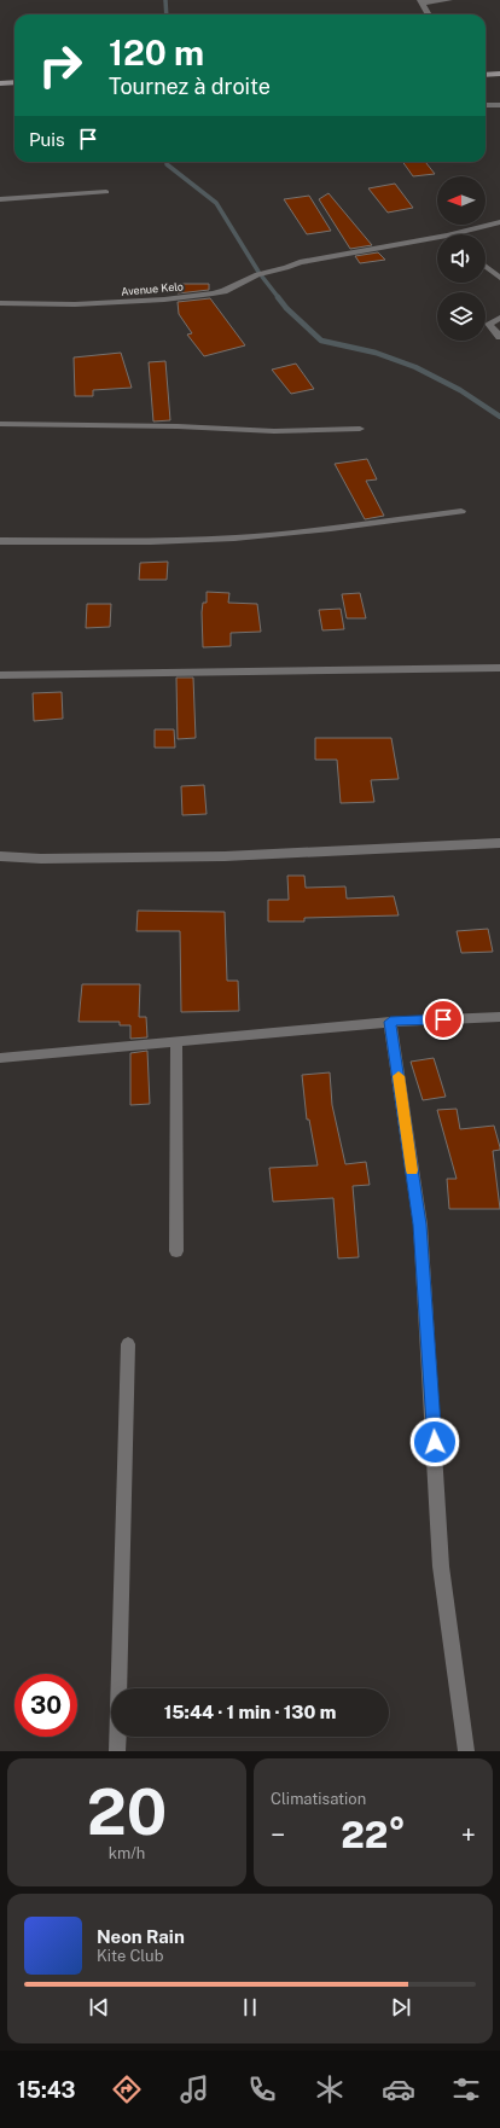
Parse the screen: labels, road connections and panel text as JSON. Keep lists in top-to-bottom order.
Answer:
{
  "streets": {
    "street": ["Avenue Kelo"]
  },
  "north": "left",
  "page": {
    "turn": ["120 m", "Tournez à droite"],
    "then": "Puis",
    "limit": "30",
    "trip": "15:44 · 1 min · 130 m",
    "tile": [
      ["20", "km/h"],
      "Climatisation"
    ],
    "heat": ["−", "22°", "+"],
    "song": ["Neon Rain", "Kite Club"],
    "tabs": "15:43"
  }
}
